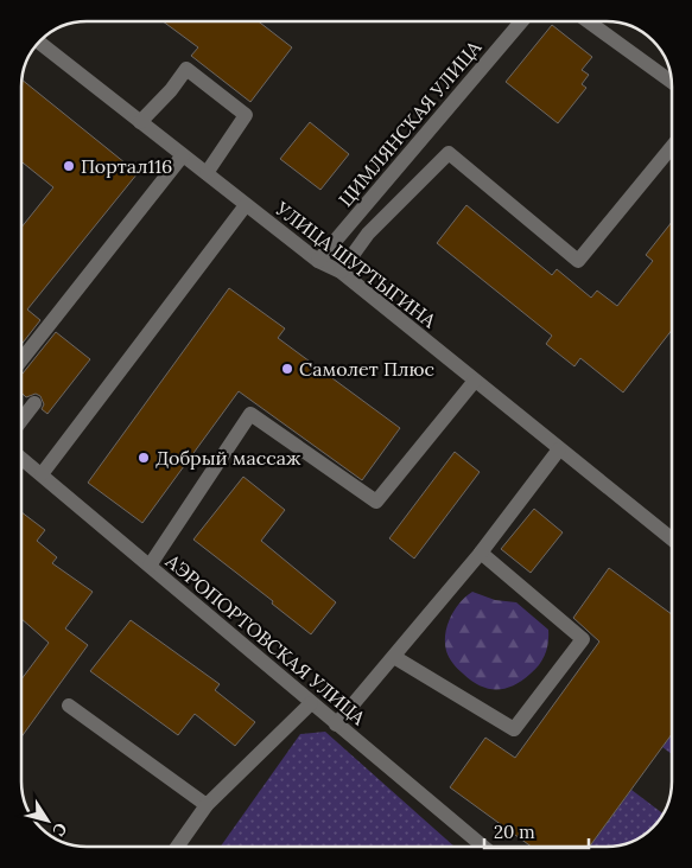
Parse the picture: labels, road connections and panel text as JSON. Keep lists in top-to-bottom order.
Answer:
{
  "streets": {
    "street": ["ЦИМЛЯНСКАЯ УЛИЦА", "УЛИЦА ШУРТЫГИНА", "АЭРОПОРТОВСКАЯ УЛИЦА"]
  },
  "crossings": [
    ["ЦИМЛЯНСКАЯ УЛИЦА", "УЛИЦА ШУРТЫГИНА"]
  ],
  "places": ["Портал116", "Самолет Плюс", "Добрый массаж"],
  "scale_bar": "20 m",
  "north": "bottom right"
}
